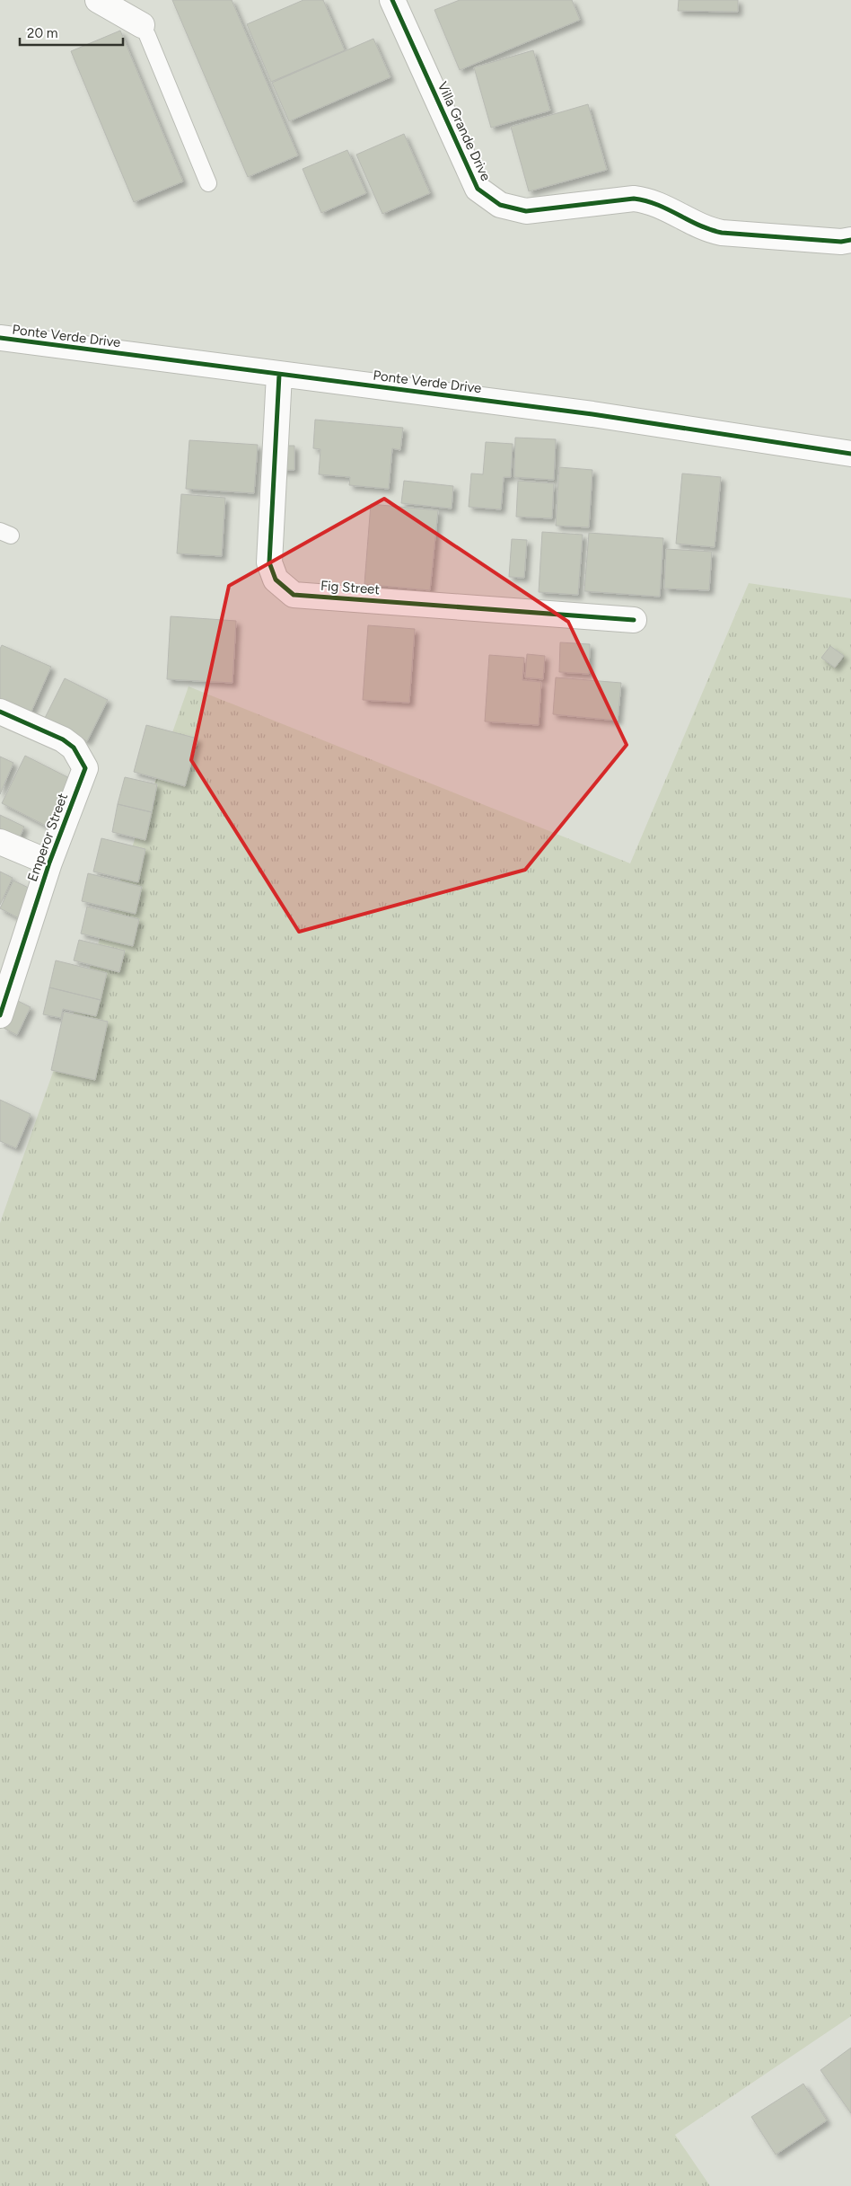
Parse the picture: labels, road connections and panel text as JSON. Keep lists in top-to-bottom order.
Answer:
{
  "streets": {
    "street": [
      "Villa Grande Drive",
      "Ponte Verde Drive",
      "Fig Street",
      "Emperor Street"
    ]
  },
  "crossings": [
    ["Ponte Verde Drive", "Fig Street"]
  ],
  "scale_bar": "20 m"
}
